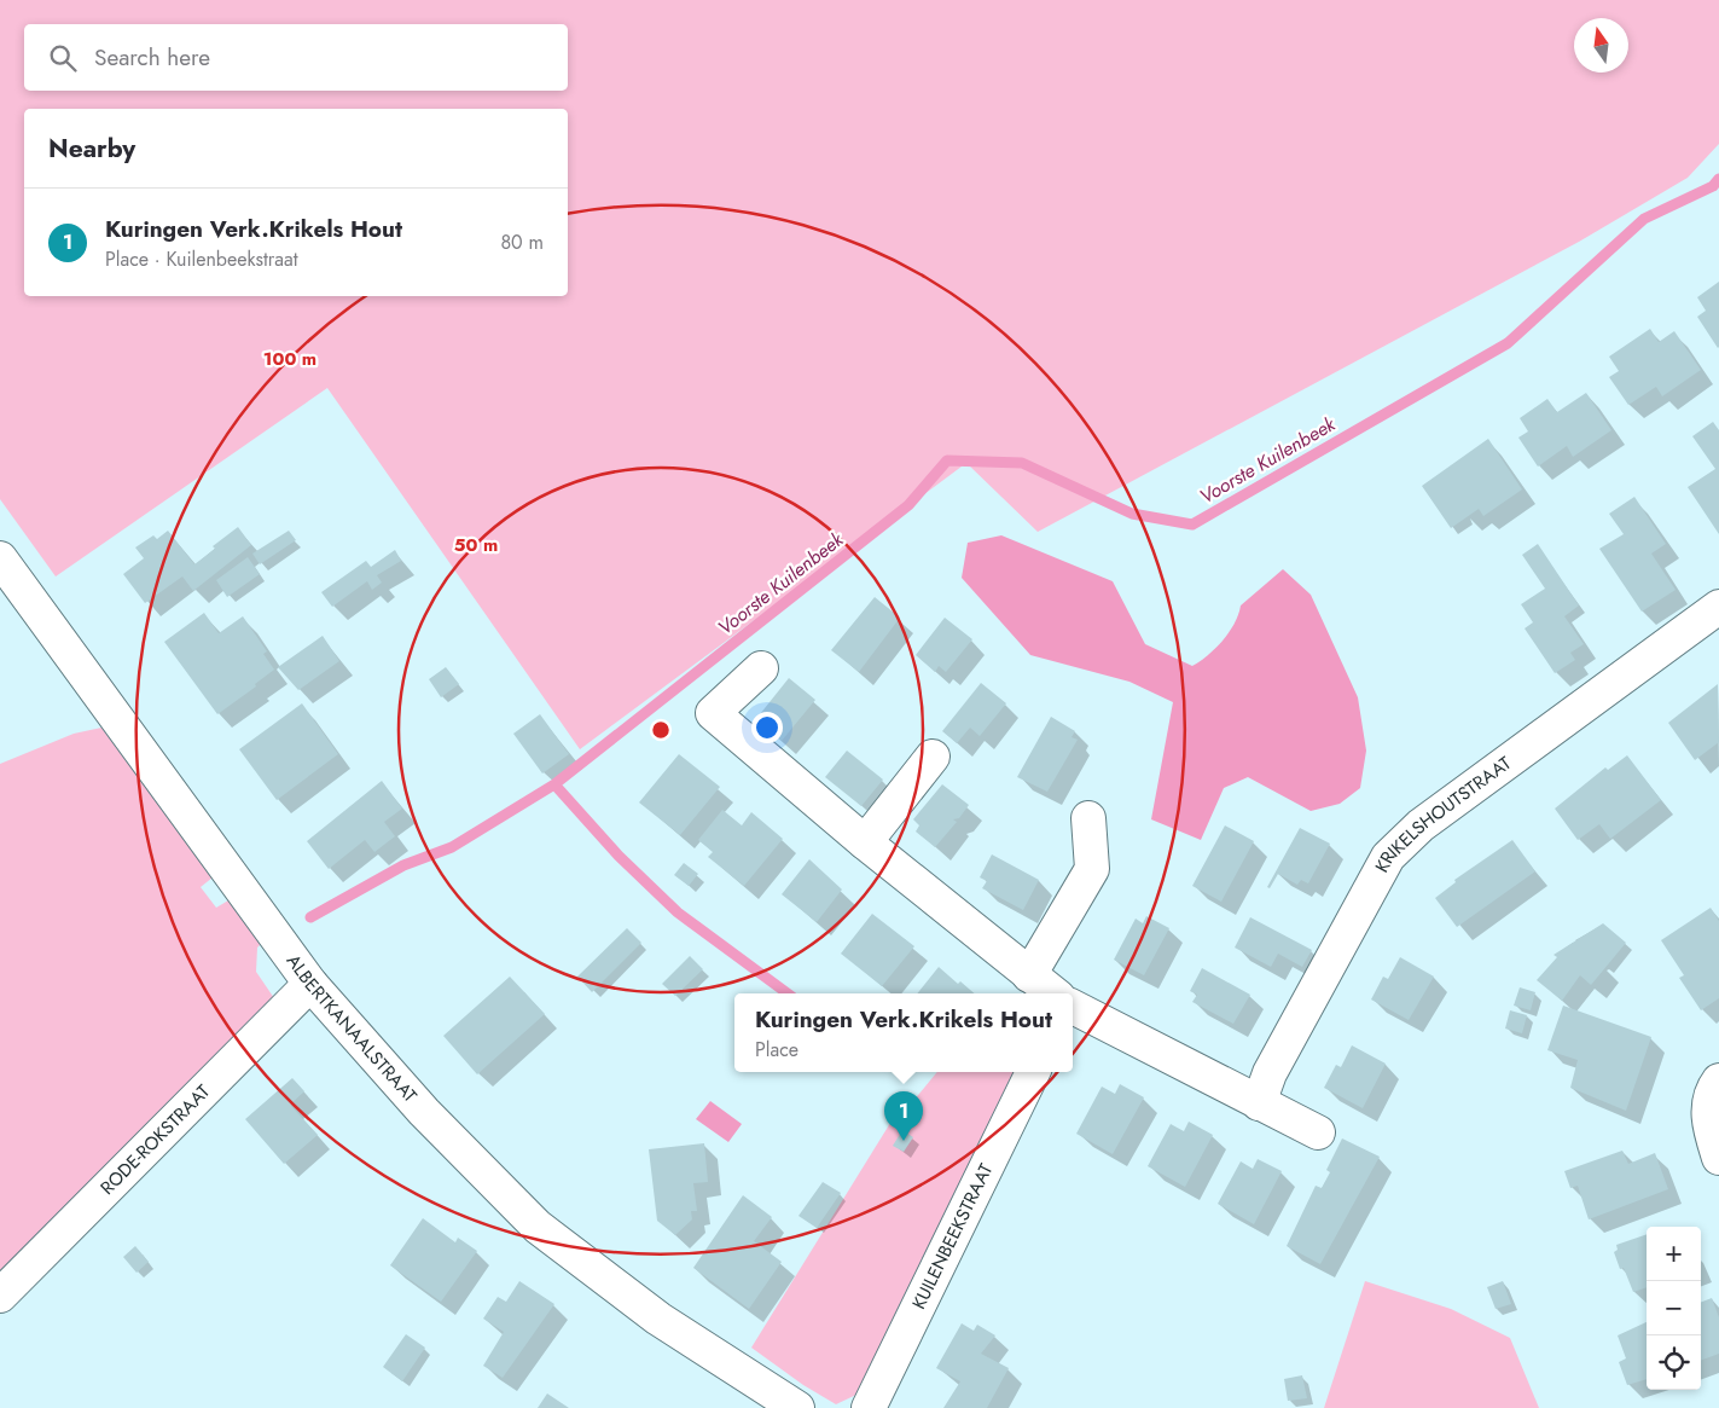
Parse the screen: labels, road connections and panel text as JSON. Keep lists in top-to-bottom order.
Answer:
{
  "streets": {
    "street": [
      "KRIKELSHOUTSTRAAT",
      "ALBERTKANAALSTRAAT",
      "RODE-ROKSTRAAT",
      "KUILENBEEKSTRAAT"
    ]
  },
  "crossings": [
    ["ALBERTKANAALSTRAAT", "RODE-ROKSTRAAT"]
  ],
  "water": ["Voorste Kuilenbeek"],
  "north": "top",
  "page": {
    "search": "Search here",
    "heading": "Nearby",
    "list": [
      {
        "mark": "1",
        "name": "Kuringen Verk.Krikels Hout",
        "note": "Place · Kuilenbeekstraat",
        "value": "80 m"
      }
    ],
    "popup": ["Kuringen Verk.Krikels Hout", "Place"],
    "pins": "1",
    "map_buttons": ["+", "−"]
  },
  "rings": ["100 m", "50 m"]
}
